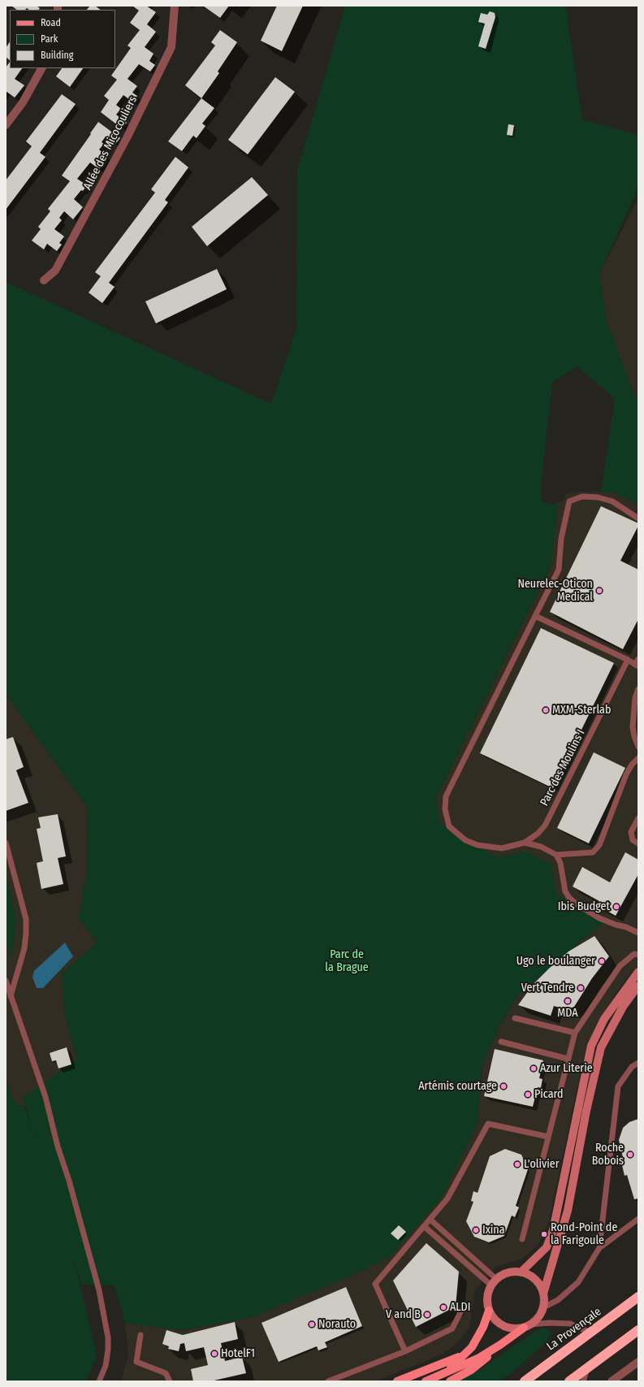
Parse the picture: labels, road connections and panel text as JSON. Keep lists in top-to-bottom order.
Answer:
{
  "streets": {
    "highway": ["La Provençale"],
    "street": ["Allée des Micocouliers"],
    "lane": ["Parc des Moulins I"]
  },
  "parks": ["Parc de la Brague"],
  "places": [
    "Neurelec-Oticon Medical",
    "MXM-Sterlab",
    "Ibis Budget",
    "Ugo le boulanger",
    "Vert Tendre",
    "MDA",
    "Azur Literie",
    "Artémis courtage",
    "Picard",
    "Roche Bobois",
    "L'olivier",
    "Ixina",
    "Rond-Point de la Farigoule",
    "ALDI",
    "V and B",
    "Norauto",
    "HotelF1"
  ],
  "legend": ["Road", "Park", "Building"]
}
